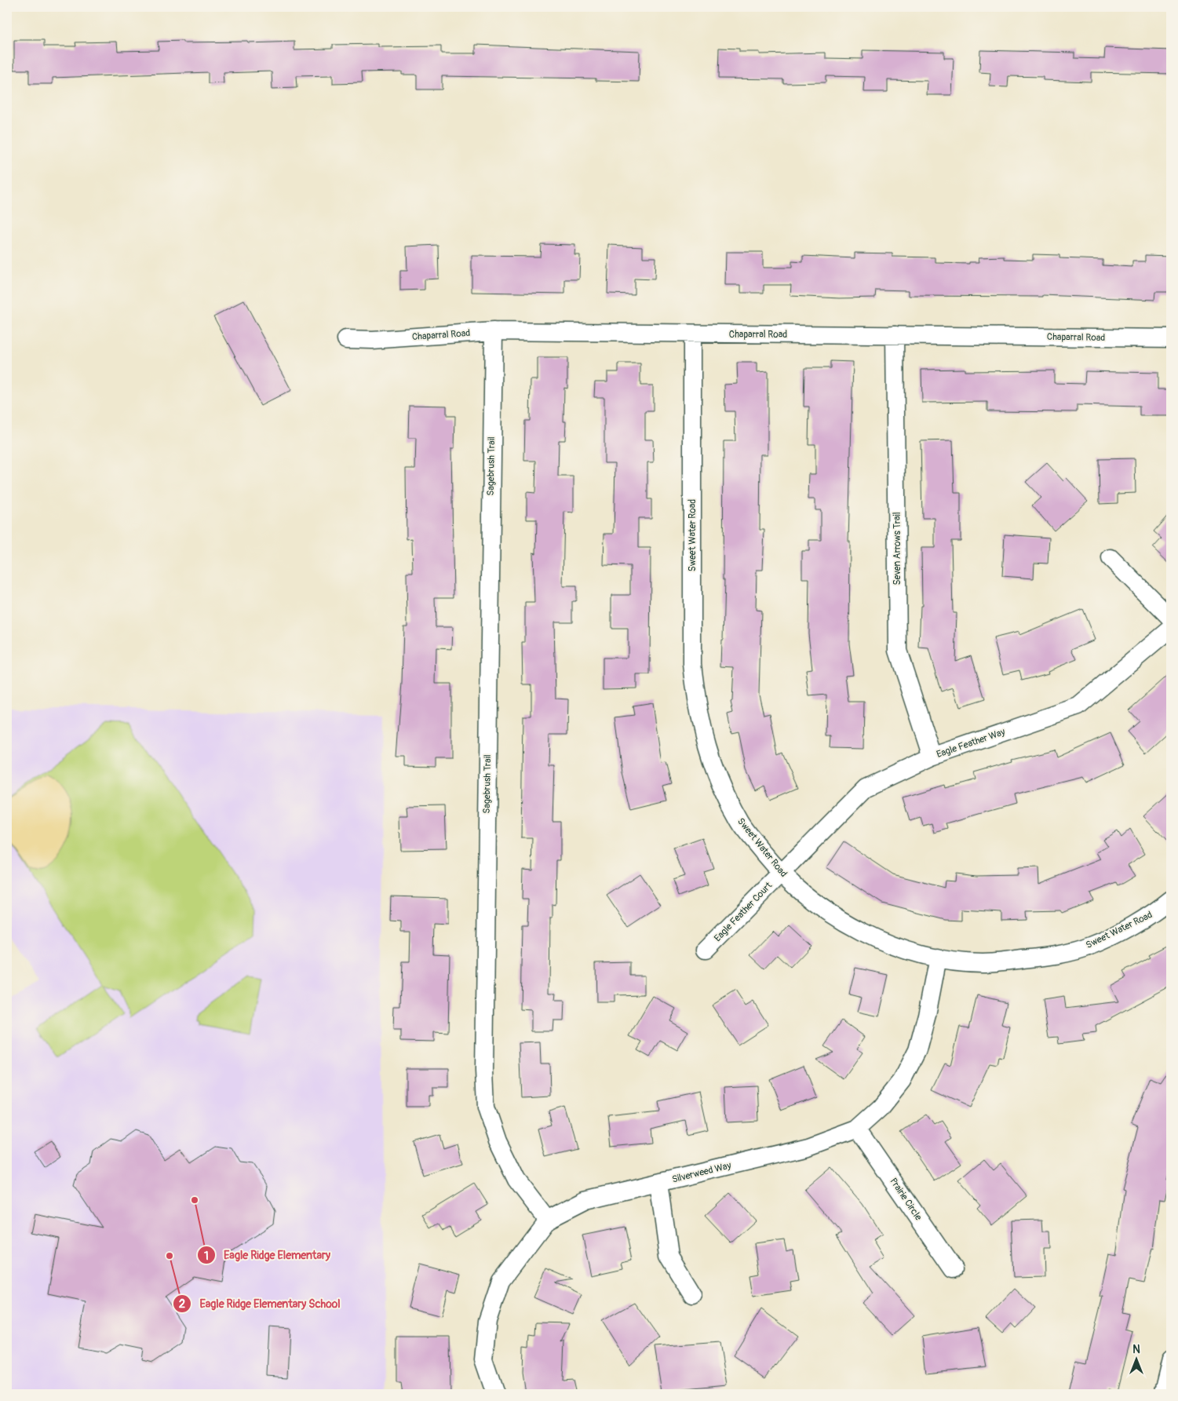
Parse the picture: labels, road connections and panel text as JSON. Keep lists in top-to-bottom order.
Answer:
{
  "streets": {
    "street": [
      "Chaparral Road",
      "Sagebrush Trail",
      "Sweet Water Road",
      "Seven Arrows Trail",
      "Eagle Feather Way",
      "Eagle Feather Court",
      "Silverweed Way",
      "Prairie Circle"
    ]
  },
  "crossings": [
    ["Chaparral Road", "Sagebrush Trail"],
    ["Chaparral Road", "Sweet Water Road"],
    ["Chaparral Road", "Seven Arrows Trail"],
    ["Sagebrush Trail", "Silverweed Way"],
    ["Sweet Water Road", "Eagle Feather Way"],
    ["Sweet Water Road", "Eagle Feather Court"],
    ["Sweet Water Road", "Silverweed Way"],
    ["Seven Arrows Trail", "Eagle Feather Way"],
    ["Eagle Feather Way", "Eagle Feather Court"],
    ["Silverweed Way", "Prairie Circle"]
  ],
  "places": ["Eagle Ridge Elementary", "Eagle Ridge Elementary School"],
  "north": "top"
}
